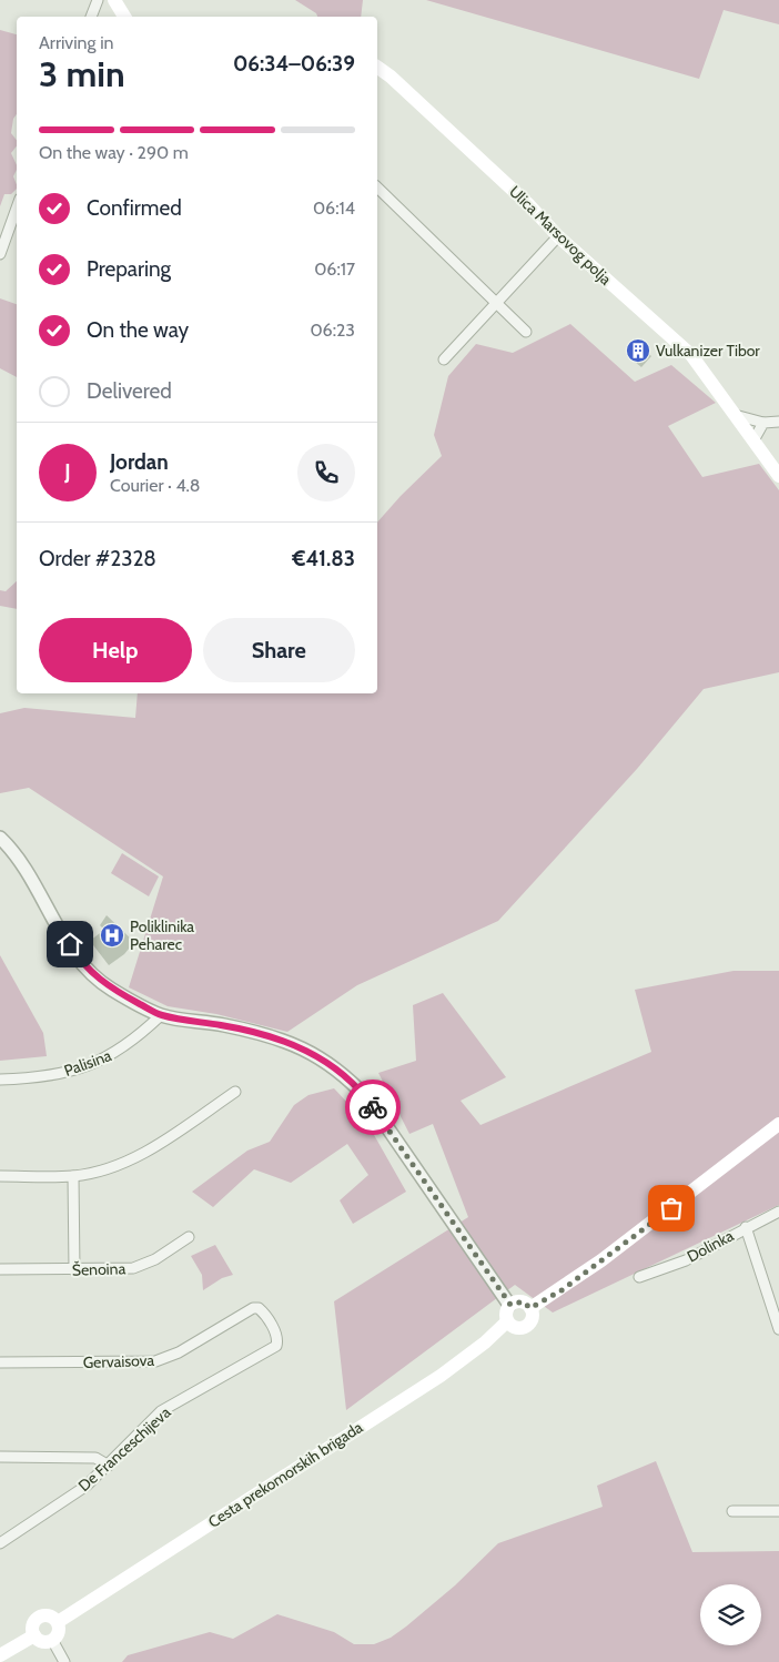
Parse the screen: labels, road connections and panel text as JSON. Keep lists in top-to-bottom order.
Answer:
{
  "streets": {
    "main road": ["Ulica Marsovog polja", "Cesta prekomorskih brigada"],
    "street": [
      "Palisina",
      "Dolinka",
      "Šenoina",
      "Gervaisova",
      "De Franceschijeva"
    ]
  },
  "crossings": [
    ["Gervaisova", "De Franceschijeva"]
  ],
  "places": {
    "building": ["Vulkanizer Tibor"],
    "hospital": ["Poliklinika Peharec"]
  },
  "page": {
    "heading": ["3 min", "Arriving in", "06:34–06:39"],
    "panel": [
      "Jordan",
      "Courier · 4.8",
      "Order #2328",
      "€41.83"
    ],
    "bar": "On the way · 290 m",
    "list": [
      ["Confirmed", "06:14"],
      ["Preparing", "06:17"],
      ["On the way", "06:23"],
      "Delivered"
    ],
    "round": "J",
    "buttons": ["Help", "Share"]
  }
}
